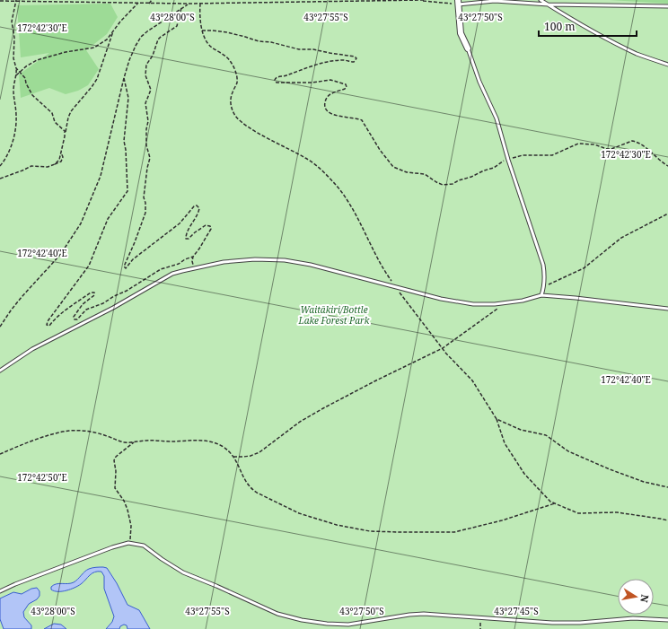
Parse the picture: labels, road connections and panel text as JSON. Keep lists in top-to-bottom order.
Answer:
{
  "parks": ["Waitākiri/Bottle Lake Forest Park"],
  "scale_bar": "100 m",
  "north": "right",
  "coordinates": [
    "43°28'00\"S",
    "43°27'55\"S",
    "43°27'50\"S",
    "172°42'30\"E",
    "172°42'40\"E",
    "172°42'50\"E",
    "43°27'45\"S"
  ]
}
